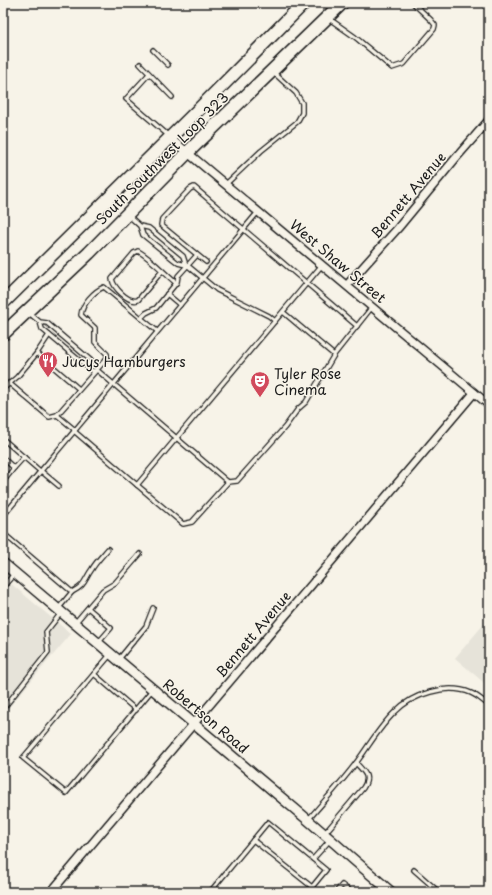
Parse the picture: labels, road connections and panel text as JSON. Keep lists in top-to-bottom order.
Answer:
{
  "streets": {
    "highway": ["South Southwest Loop 323"],
    "street": ["Bennett Avenue", "West Shaw Street", "Robertson Road"]
  },
  "crossings": [
    ["South Southwest Loop 323", "West Shaw Street"],
    ["Bennett Avenue", "West Shaw Street"],
    ["Bennett Avenue", "Robertson Road"]
  ],
  "places": {
    "restaurant": ["Jucys Hamburgers"],
    "theatre": ["Tyler Rose Cinema"]
  }
}
